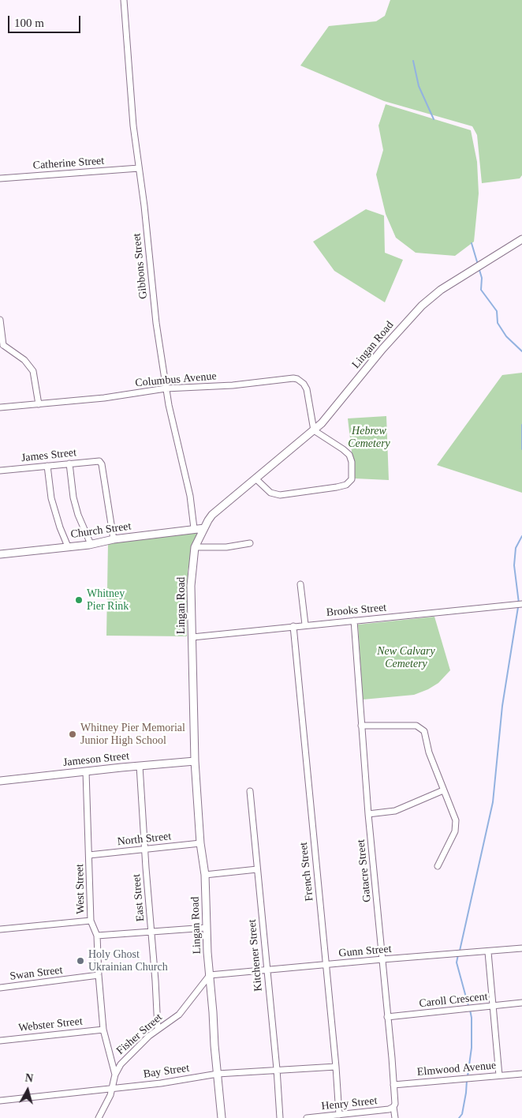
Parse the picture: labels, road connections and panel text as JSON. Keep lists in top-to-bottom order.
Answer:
{
  "streets": {
    "street": [
      "Catherine Street",
      "Gibbons Street",
      "Lingan Road",
      "Columbus Avenue",
      "James Street",
      "Church Street",
      "Brooks Street",
      "Jameson Street",
      "North Street",
      "Gatacre Street",
      "French Street",
      "West Street",
      "East Street",
      "Gunn Street",
      "Kitchener Street",
      "Swan Street",
      "Caroll Crescent",
      "Webster Street",
      "Fisher Street",
      "Elmwood Avenue",
      "Bay Street",
      "Henry Street"
    ]
  },
  "crossings": [
    ["Catherine Street", "Gibbons Street"],
    ["Gibbons Street", "Columbus Avenue"],
    ["Gibbons Street", "Church Street"],
    ["Lingan Road", "Columbus Avenue"],
    ["Lingan Road", "Church Street"],
    ["Lingan Road", "Brooks Street"],
    ["Lingan Road", "Jameson Street"],
    ["Lingan Road", "North Street"],
    ["Lingan Road", "Gunn Street"],
    ["Lingan Road", "Fisher Street"],
    ["Lingan Road", "Bay Street"],
    ["James Street", "Church Street"],
    ["Brooks Street", "Gatacre Street"],
    ["Brooks Street", "French Street"],
    ["Jameson Street", "West Street"],
    ["Jameson Street", "East Street"],
    ["North Street", "West Street"],
    ["North Street", "East Street"],
    ["Gatacre Street", "Gunn Street"],
    ["Gatacre Street", "Caroll Crescent"],
    ["Gatacre Street", "Elmwood Avenue"],
    ["Gatacre Street", "Henry Street"],
    ["French Street", "Gunn Street"],
    ["French Street", "Bay Street"],
    ["French Street", "Henry Street"],
    ["West Street", "Swan Street"],
    ["West Street", "Webster Street"],
    ["West Street", "Fisher Street"],
    ["East Street", "Fisher Street"],
    ["Gunn Street", "Kitchener Street"],
    ["Gunn Street", "Fisher Street"],
    ["Kitchener Street", "Bay Street"],
    ["Fisher Street", "Bay Street"]
  ],
  "parks": ["Hebrew Cemetery", "New Calvary Cemetery"],
  "places": ["Whitney Pier Rink", "Whitney Pier Memorial Junior High School", "Holy Ghost Ukrainian Church"],
  "scale_bar": "100 m",
  "north": "top"
}
